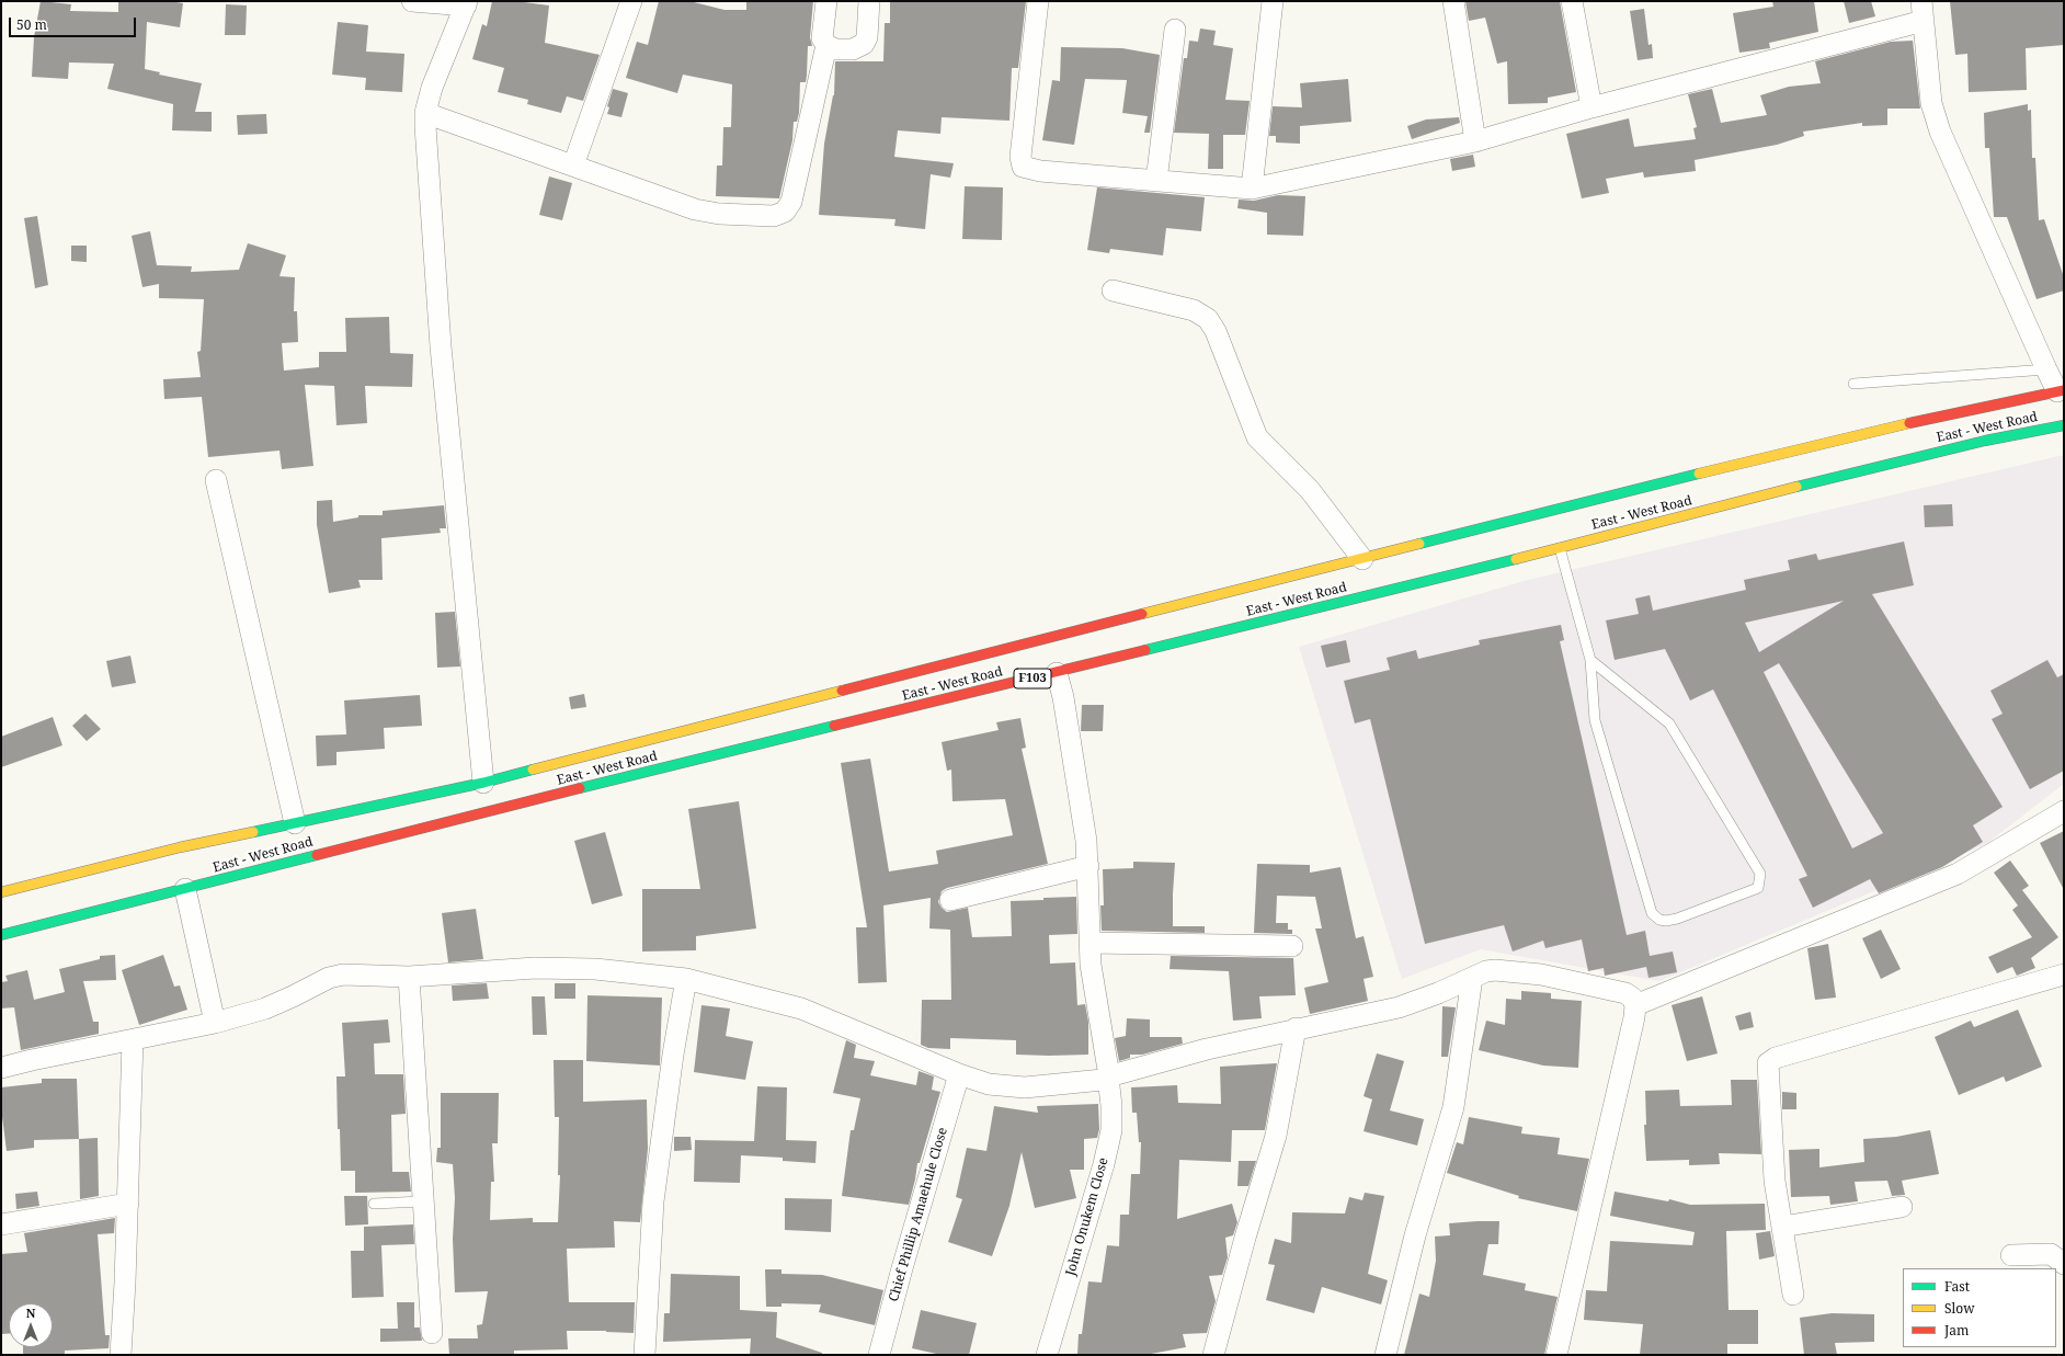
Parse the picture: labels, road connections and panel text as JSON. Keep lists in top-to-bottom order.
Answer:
{
  "streets": {
    "main road": ["East - West Road", "F103"],
    "street": ["Chief Phillip Amaehule Close", "John Onukem Close"]
  },
  "crossings": [
    ["East - West Road", "John Onukem Close"]
  ],
  "legend": ["Fast", "Slow", "Jam"],
  "scale_bar": "50 m",
  "north": "top"
}
